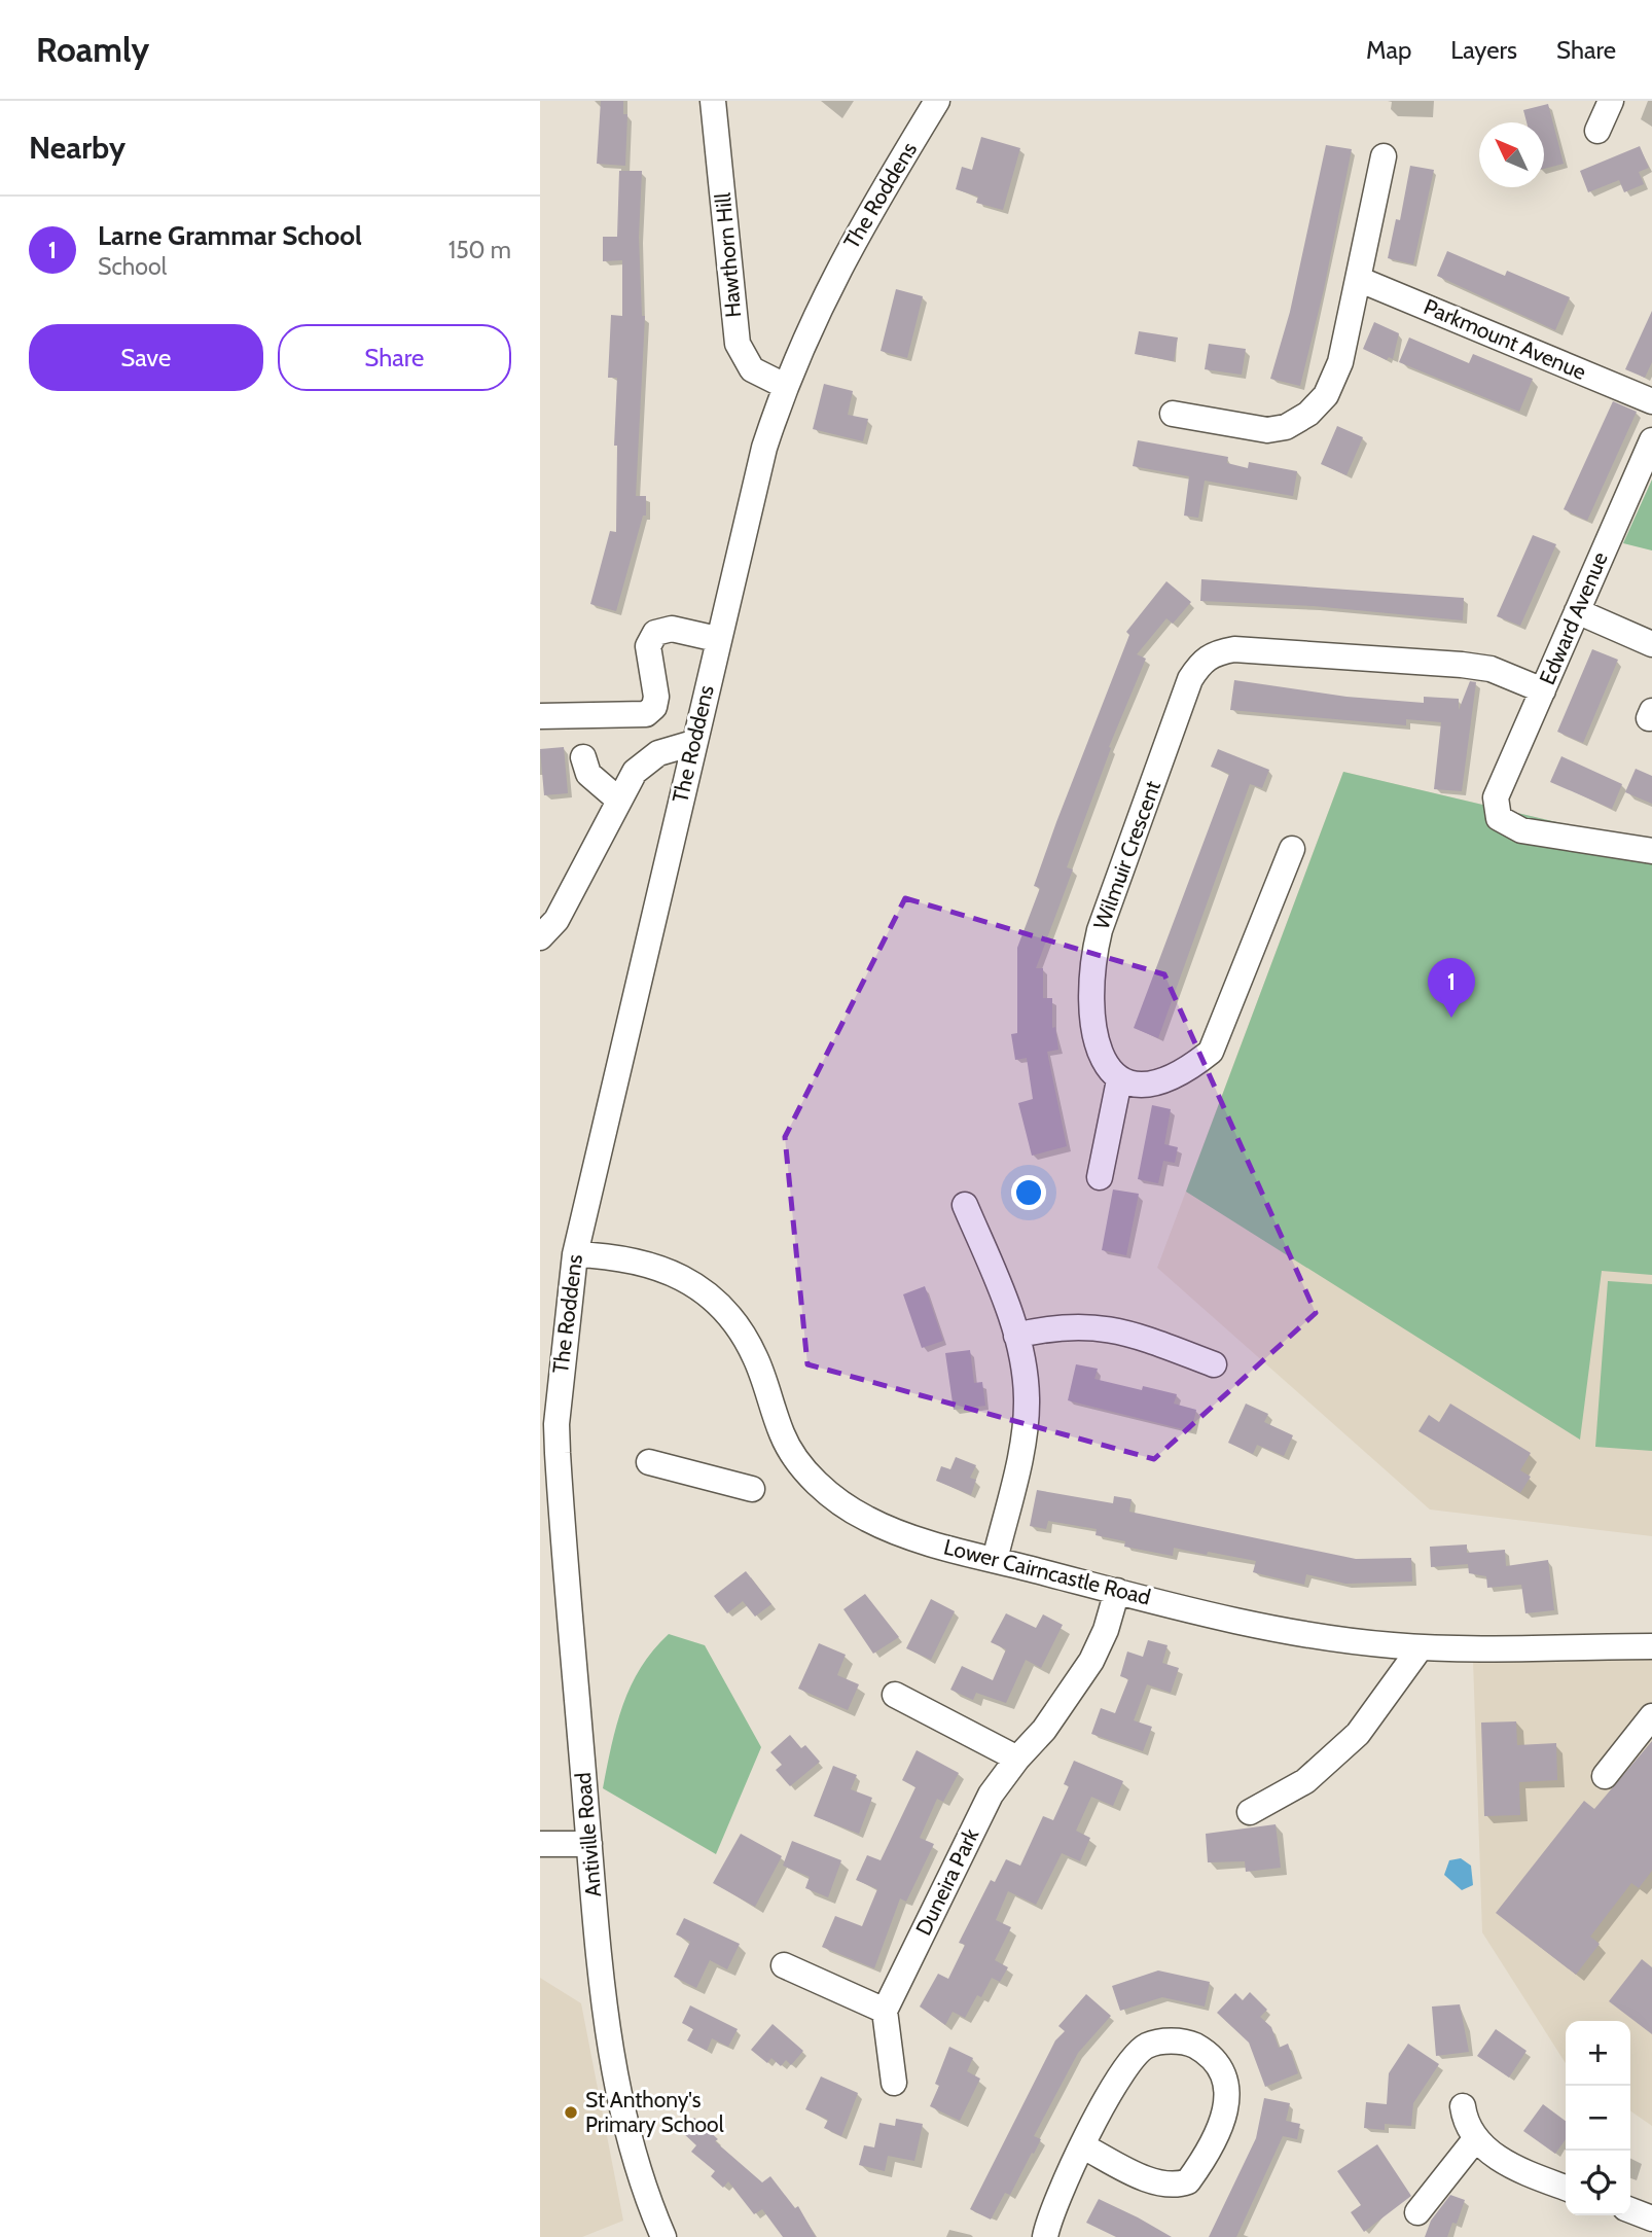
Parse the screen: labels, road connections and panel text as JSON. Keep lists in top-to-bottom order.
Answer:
{
  "streets": {
    "street": [
      "The Roddens",
      "Hawthorn Hill",
      "Parkmount Avenue",
      "Edward Avenue",
      "Wilmuir Crescent",
      "Lower Cairncastle Road",
      "Antiville Road",
      "Duneira Park"
    ]
  },
  "crossings": [
    ["The Roddens", "Hawthorn Hill"],
    ["The Roddens", "Lower Cairncastle Road"],
    ["The Roddens", "Antiville Road"],
    ["Edward Avenue", "Wilmuir Crescent"],
    ["Lower Cairncastle Road", "Duneira Park"]
  ],
  "places": ["St Anthony's Primary School"],
  "north": "top left",
  "page": {
    "header": "Roamly",
    "nav": ["Map", "Layers", "Share"],
    "heading": "Nearby",
    "list": [
      {
        "mark": "1",
        "name": "Larne Grammar School",
        "note": "School",
        "value": "150 m"
      }
    ],
    "buttons": ["Save", "Share"],
    "pins": "1",
    "map_buttons": ["+", "−"]
  }
}
